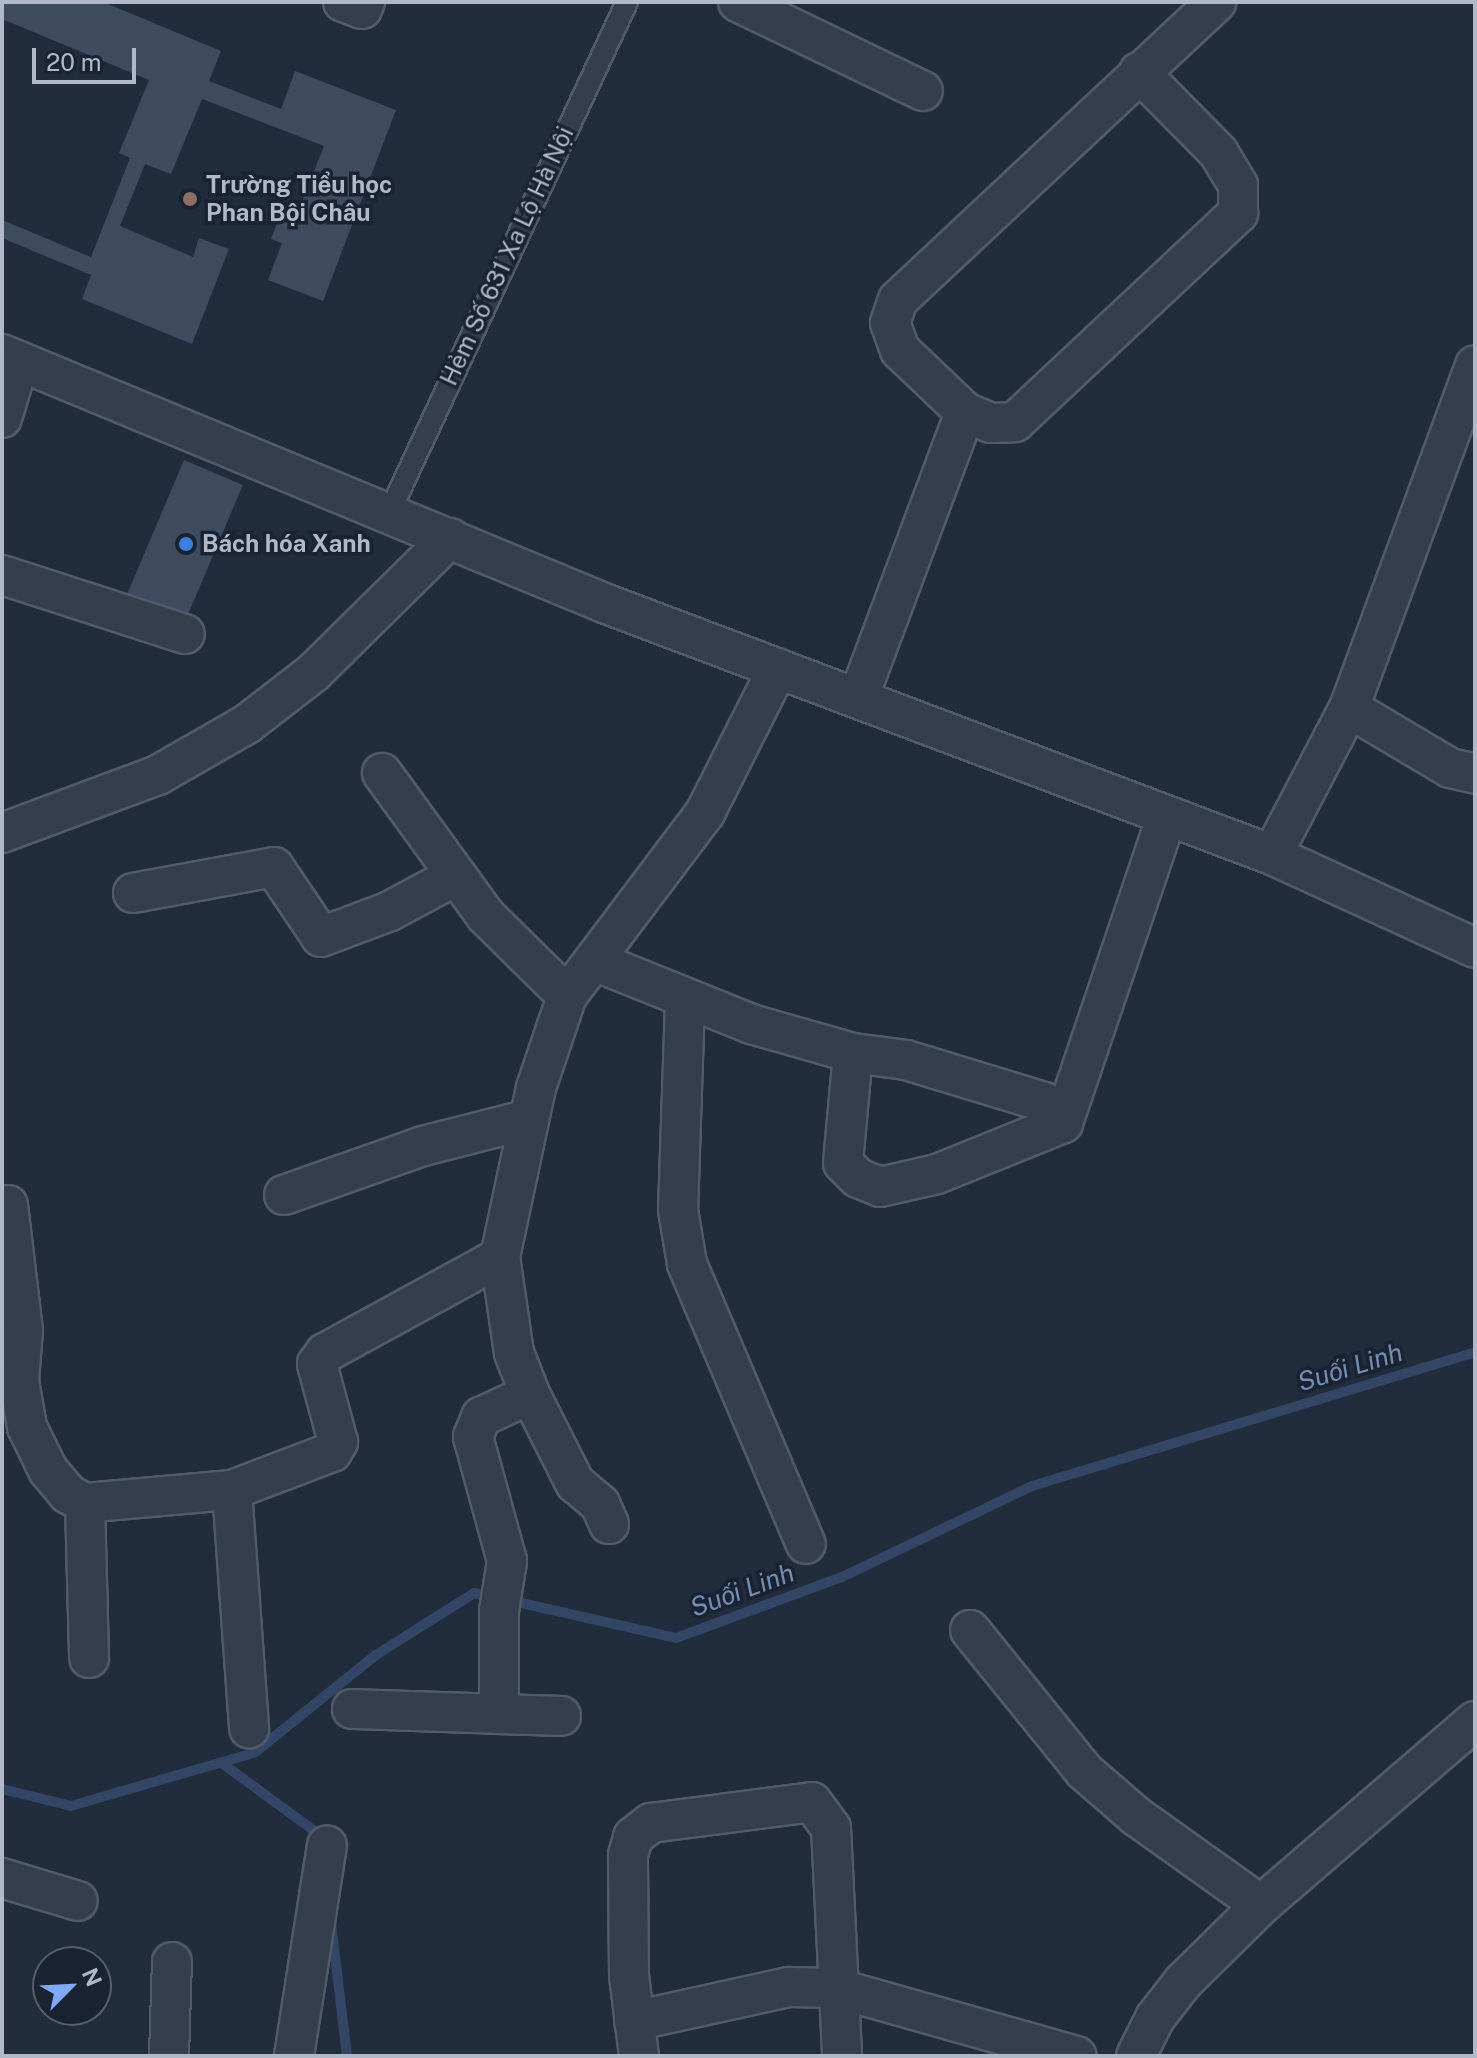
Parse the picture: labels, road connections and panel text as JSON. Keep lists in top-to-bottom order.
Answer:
{
  "streets": {
    "lane": ["Hẻm Số 631 Xa Lộ Hà Nội"]
  },
  "water": ["Suối Linh"],
  "places": ["Trường Tiểu học Phan Bội Châu", "Bách hóa Xanh"],
  "scale_bar": "20 m",
  "north": "top right"
}
